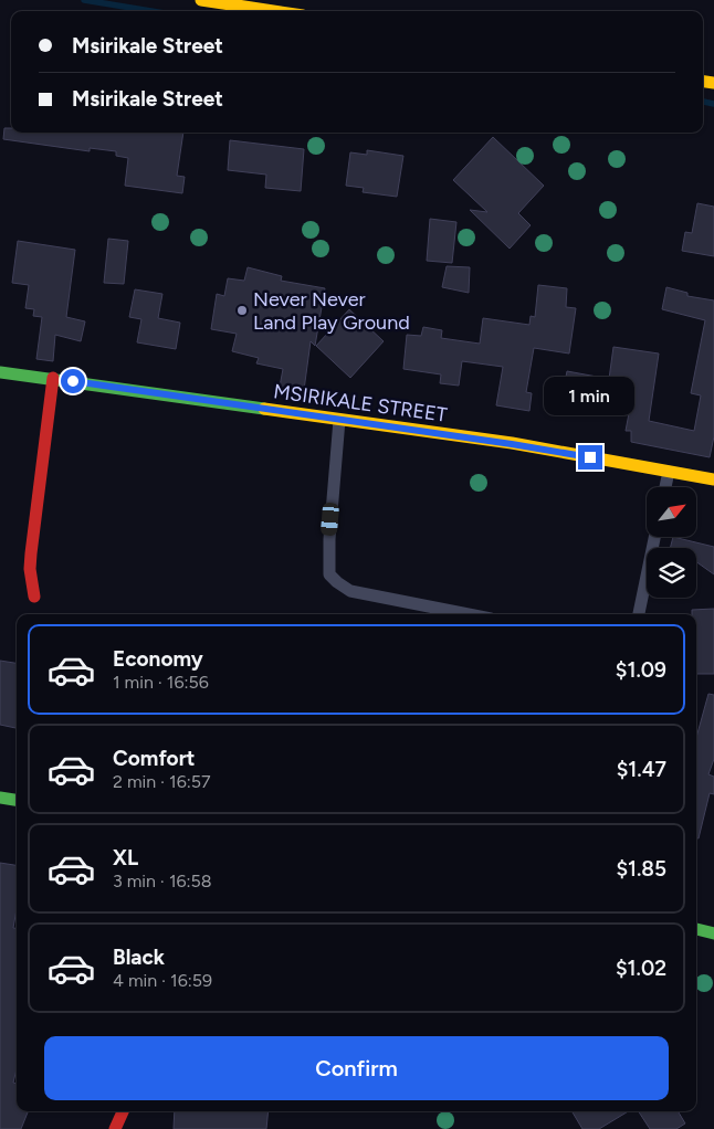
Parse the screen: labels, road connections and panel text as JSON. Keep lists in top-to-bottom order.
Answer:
{
  "streets": {
    "street": ["MSIRIKALE STREET"]
  },
  "places": ["Never Never Land Play Ground"],
  "north": "top right",
  "page": {
    "banner": ["Msirikale Street", "Msirikale Street"],
    "bubble": "1 min",
    "list": [
      {
        "name": "Economy",
        "note": "1 min · 16:56",
        "value": "$1.09"
      },
      {
        "name": "Comfort",
        "note": "2 min · 16:57",
        "value": "$1.47"
      },
      {
        "name": "XL",
        "note": "3 min · 16:58",
        "value": "$1.85"
      },
      {
        "name": "Black",
        "note": "4 min · 16:59",
        "value": "$1.02"
      }
    ],
    "buttons": "Confirm"
  }
}
